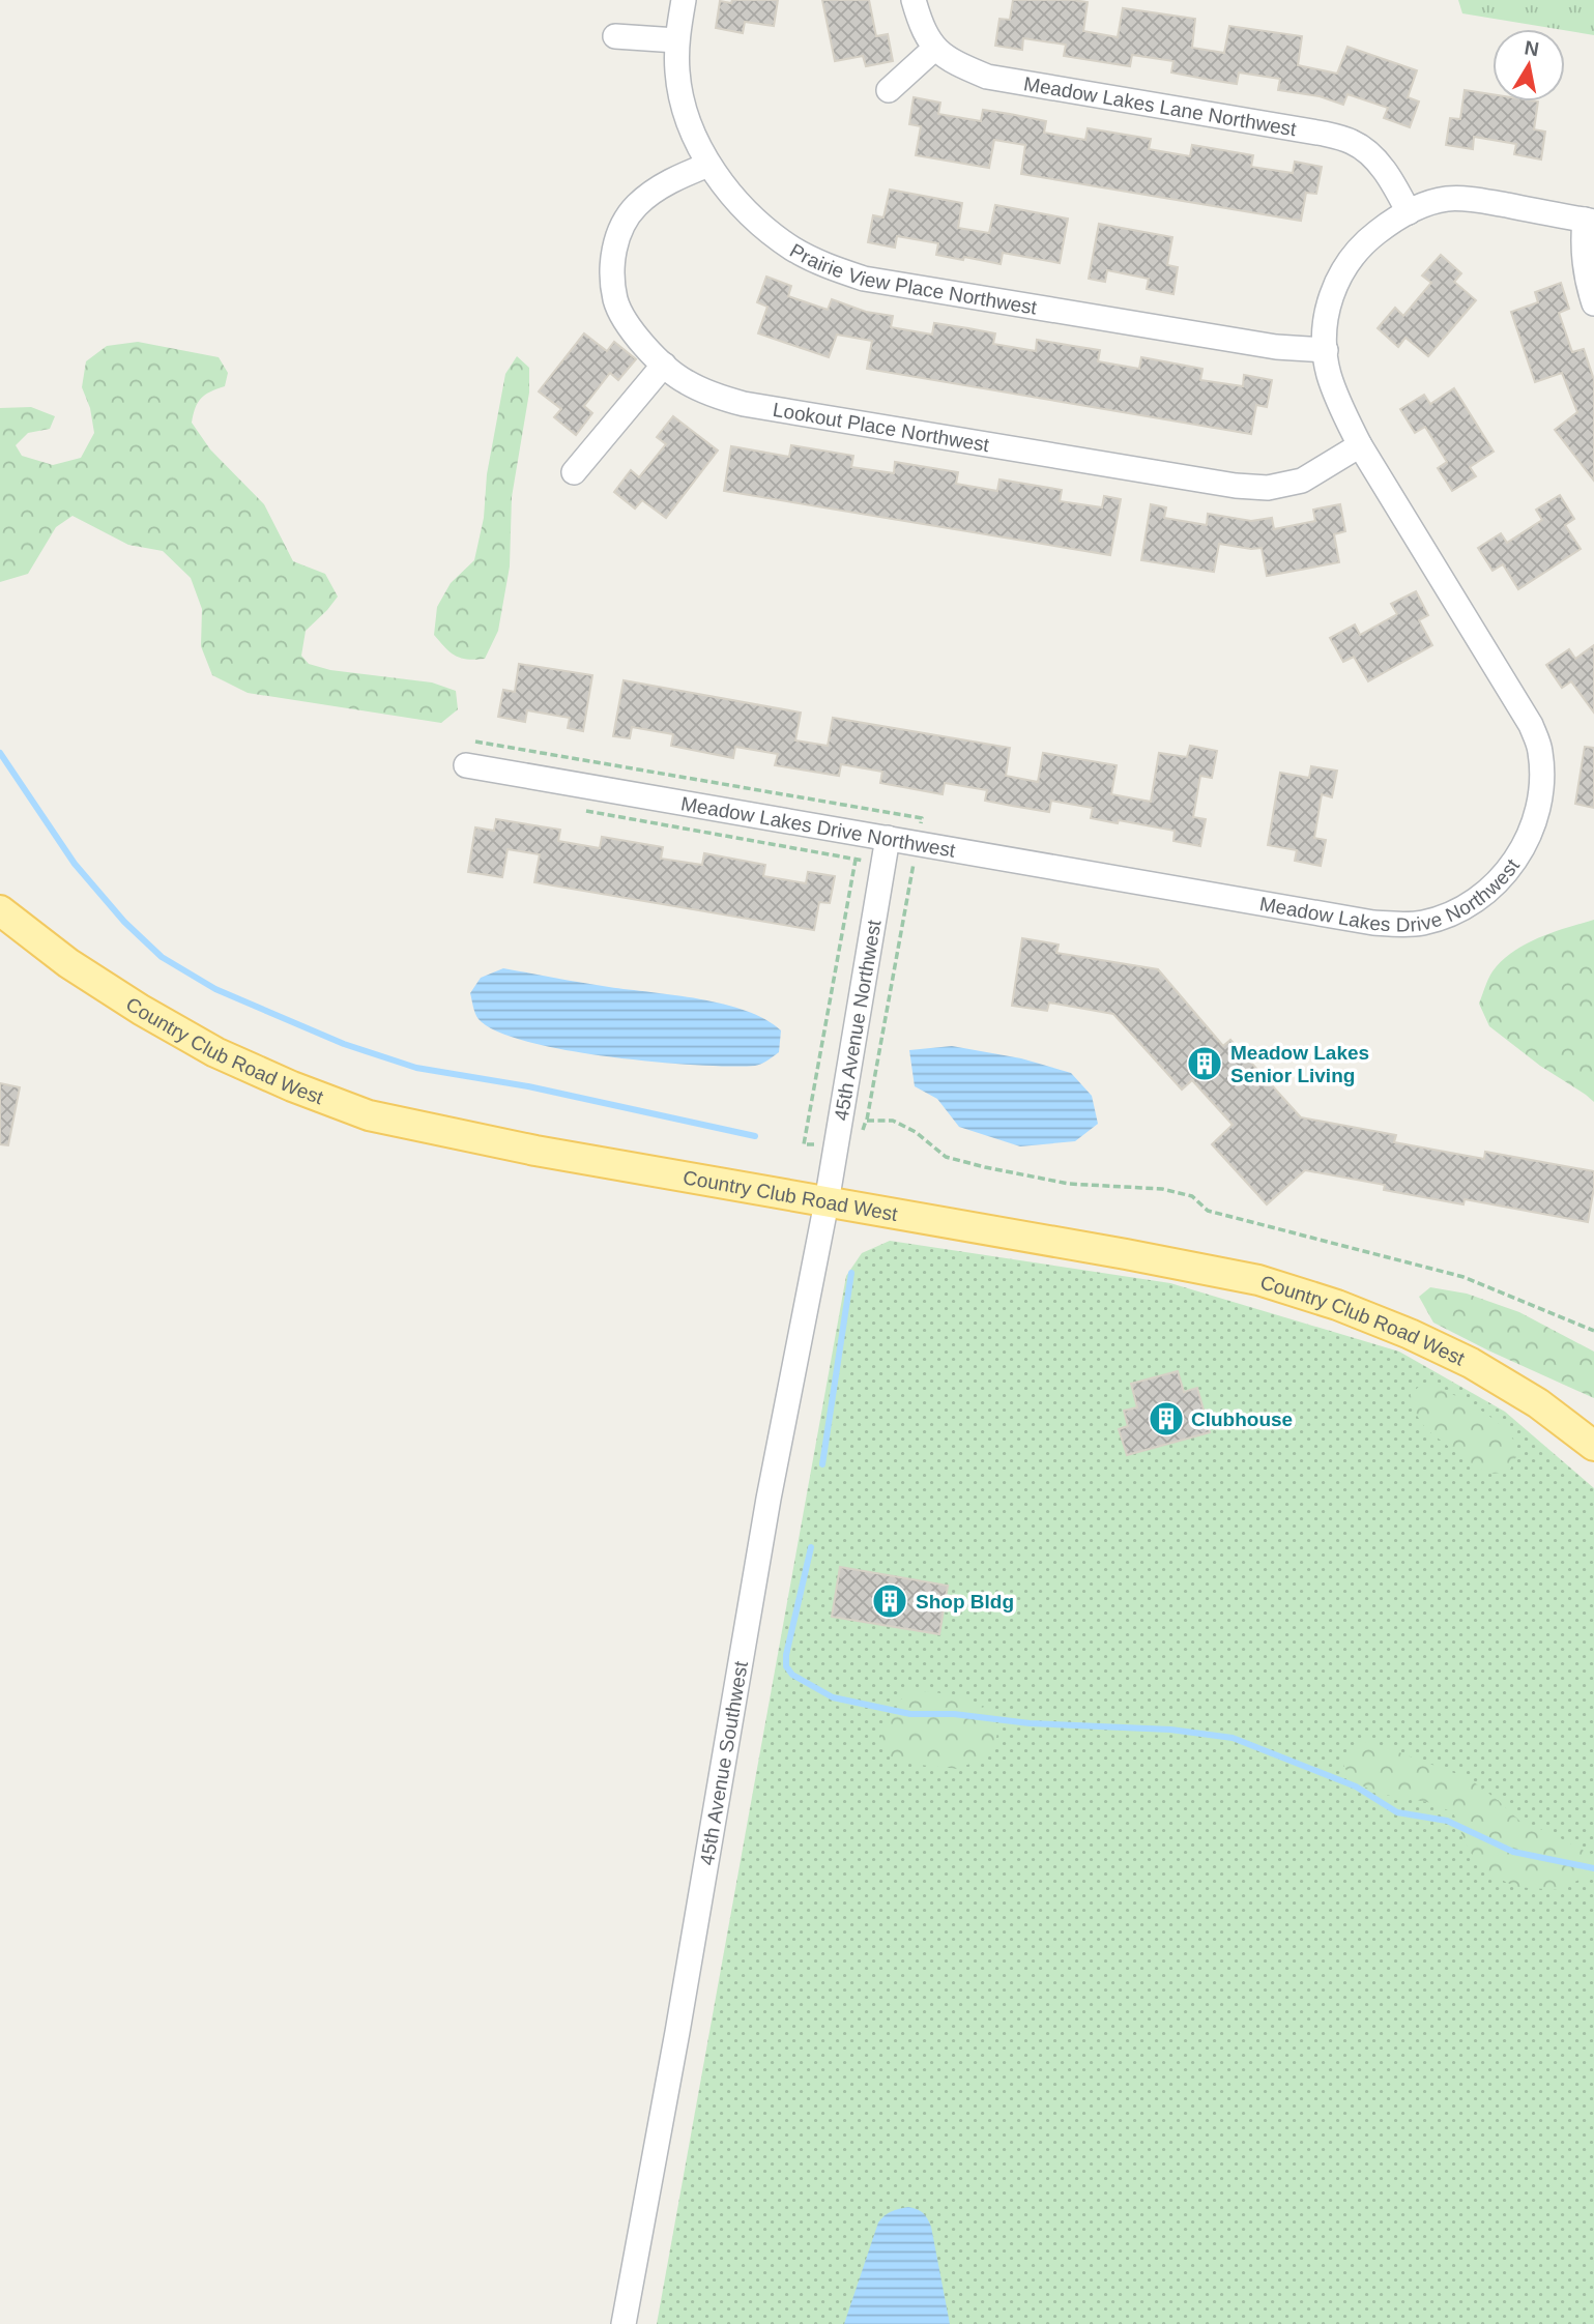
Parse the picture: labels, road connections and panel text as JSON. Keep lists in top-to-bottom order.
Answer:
{
  "streets": {
    "main road": ["Country Club Road West"],
    "street": [
      "Meadow Lakes Lane Northwest",
      "Prairie View Place Northwest",
      "Lookout Place Northwest",
      "Meadow Lakes Drive Northwest",
      "45th Avenue Northwest",
      "45th Avenue Southwest"
    ]
  },
  "crossings": [
    ["Meadow Lakes Lane Northwest", "Meadow Lakes Drive Northwest"],
    ["Prairie View Place Northwest", "Lookout Place Northwest"],
    ["Prairie View Place Northwest", "Meadow Lakes Drive Northwest"],
    ["Lookout Place Northwest", "Meadow Lakes Drive Northwest"],
    ["Meadow Lakes Drive Northwest", "45th Avenue Northwest"],
    ["45th Avenue Northwest", "Country Club Road West"],
    ["45th Avenue Northwest", "45th Avenue Southwest"],
    ["Country Club Road West", "45th Avenue Southwest"]
  ],
  "places": {
    "building": ["Meadow Lakes Senior Living", "Clubhouse", "Shop Bldg"]
  },
  "north": "top"
}
